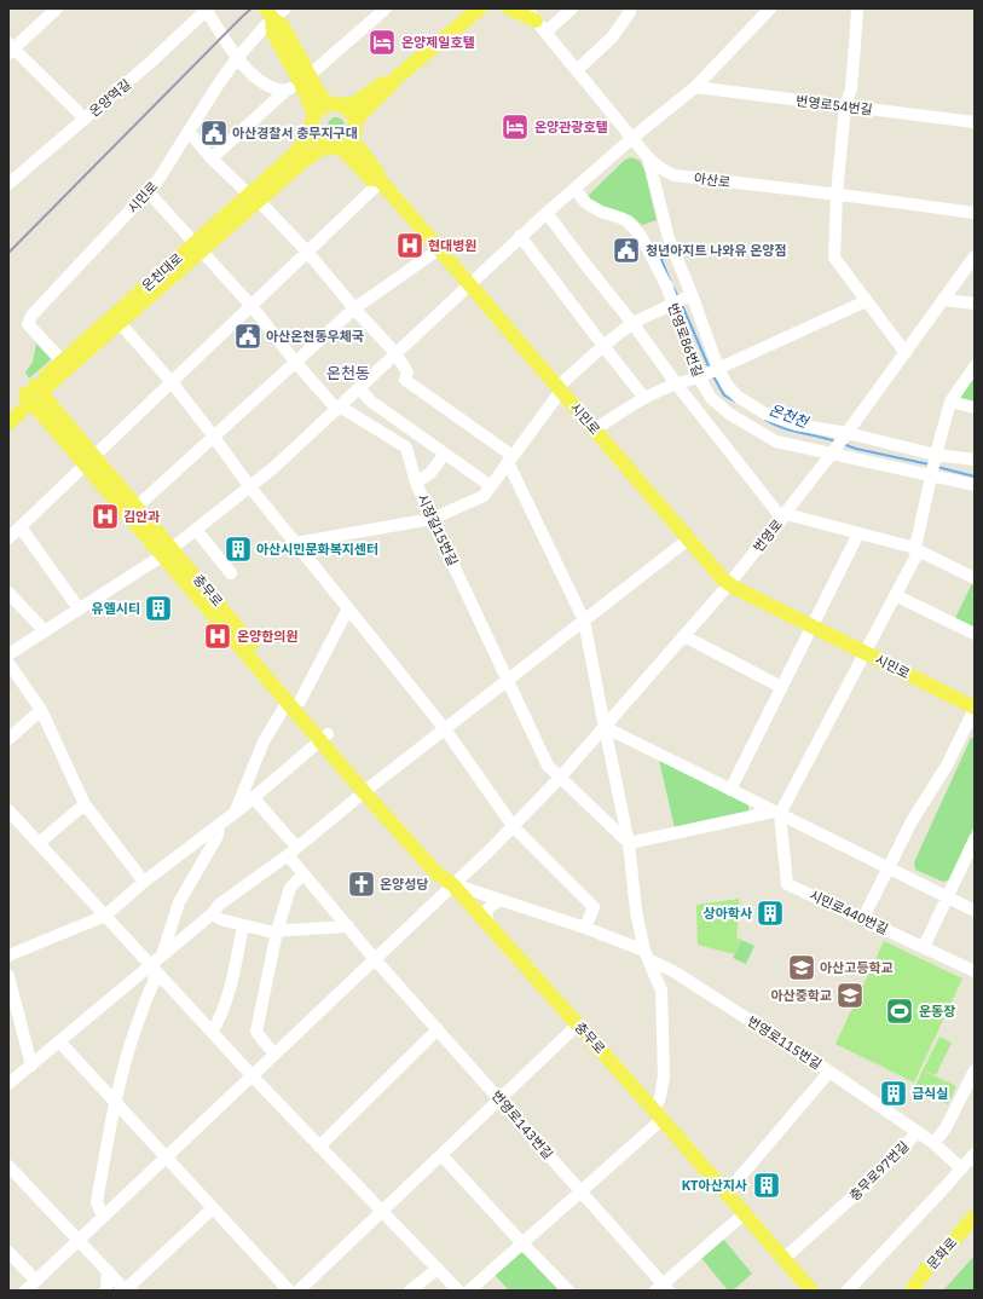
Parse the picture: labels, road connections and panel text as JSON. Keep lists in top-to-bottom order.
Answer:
{
  "streets": {
    "main road": [
      "시민로",
      "온천대로",
      "충무로",
      "문화로"
    ],
    "street": [
      "온양역길",
      "번영로54번길",
      "아산로",
      "번영로86번길",
      "시장길15번길",
      "번영로",
      "시민로440번길",
      "번영로115번길",
      "번영로143번길",
      "충무로97번길"
    ]
  },
  "crossings": [
    ["시민로", "온천대로"],
    ["시민로", "번영로"],
    ["온천대로", "충무로"],
    ["번영로86번길", "번영로"],
    ["시장길15번길", "번영로"],
    ["번영로", "충무로"],
    ["번영로", "번영로115번길"],
    ["번영로", "번영로143번길"],
    ["충무로", "번영로115번길"],
    ["충무로", "충무로97번길"],
    ["번영로115번길", "충무로97번길"]
  ],
  "districts": ["온천동"],
  "water": ["온천천"],
  "places": {
    "hotel": ["온양제일호텔", "온양관광호텔"],
    "public building": ["아산경찰서 충무지구대", "청년아지트 나와유 온양점", "아산온천동우체국"],
    "hospital": ["현대병원", "김안과", "온양한의원"],
    "building": [
      "아산시민문화복지센터",
      "유엘시티",
      "상아학사",
      "급식실",
      "KT아산지사"
    ],
    "church": ["온양성당"],
    "school or university": ["아산고등학교", "아산중학교"],
    "sports": ["운동장"]
  }
}
